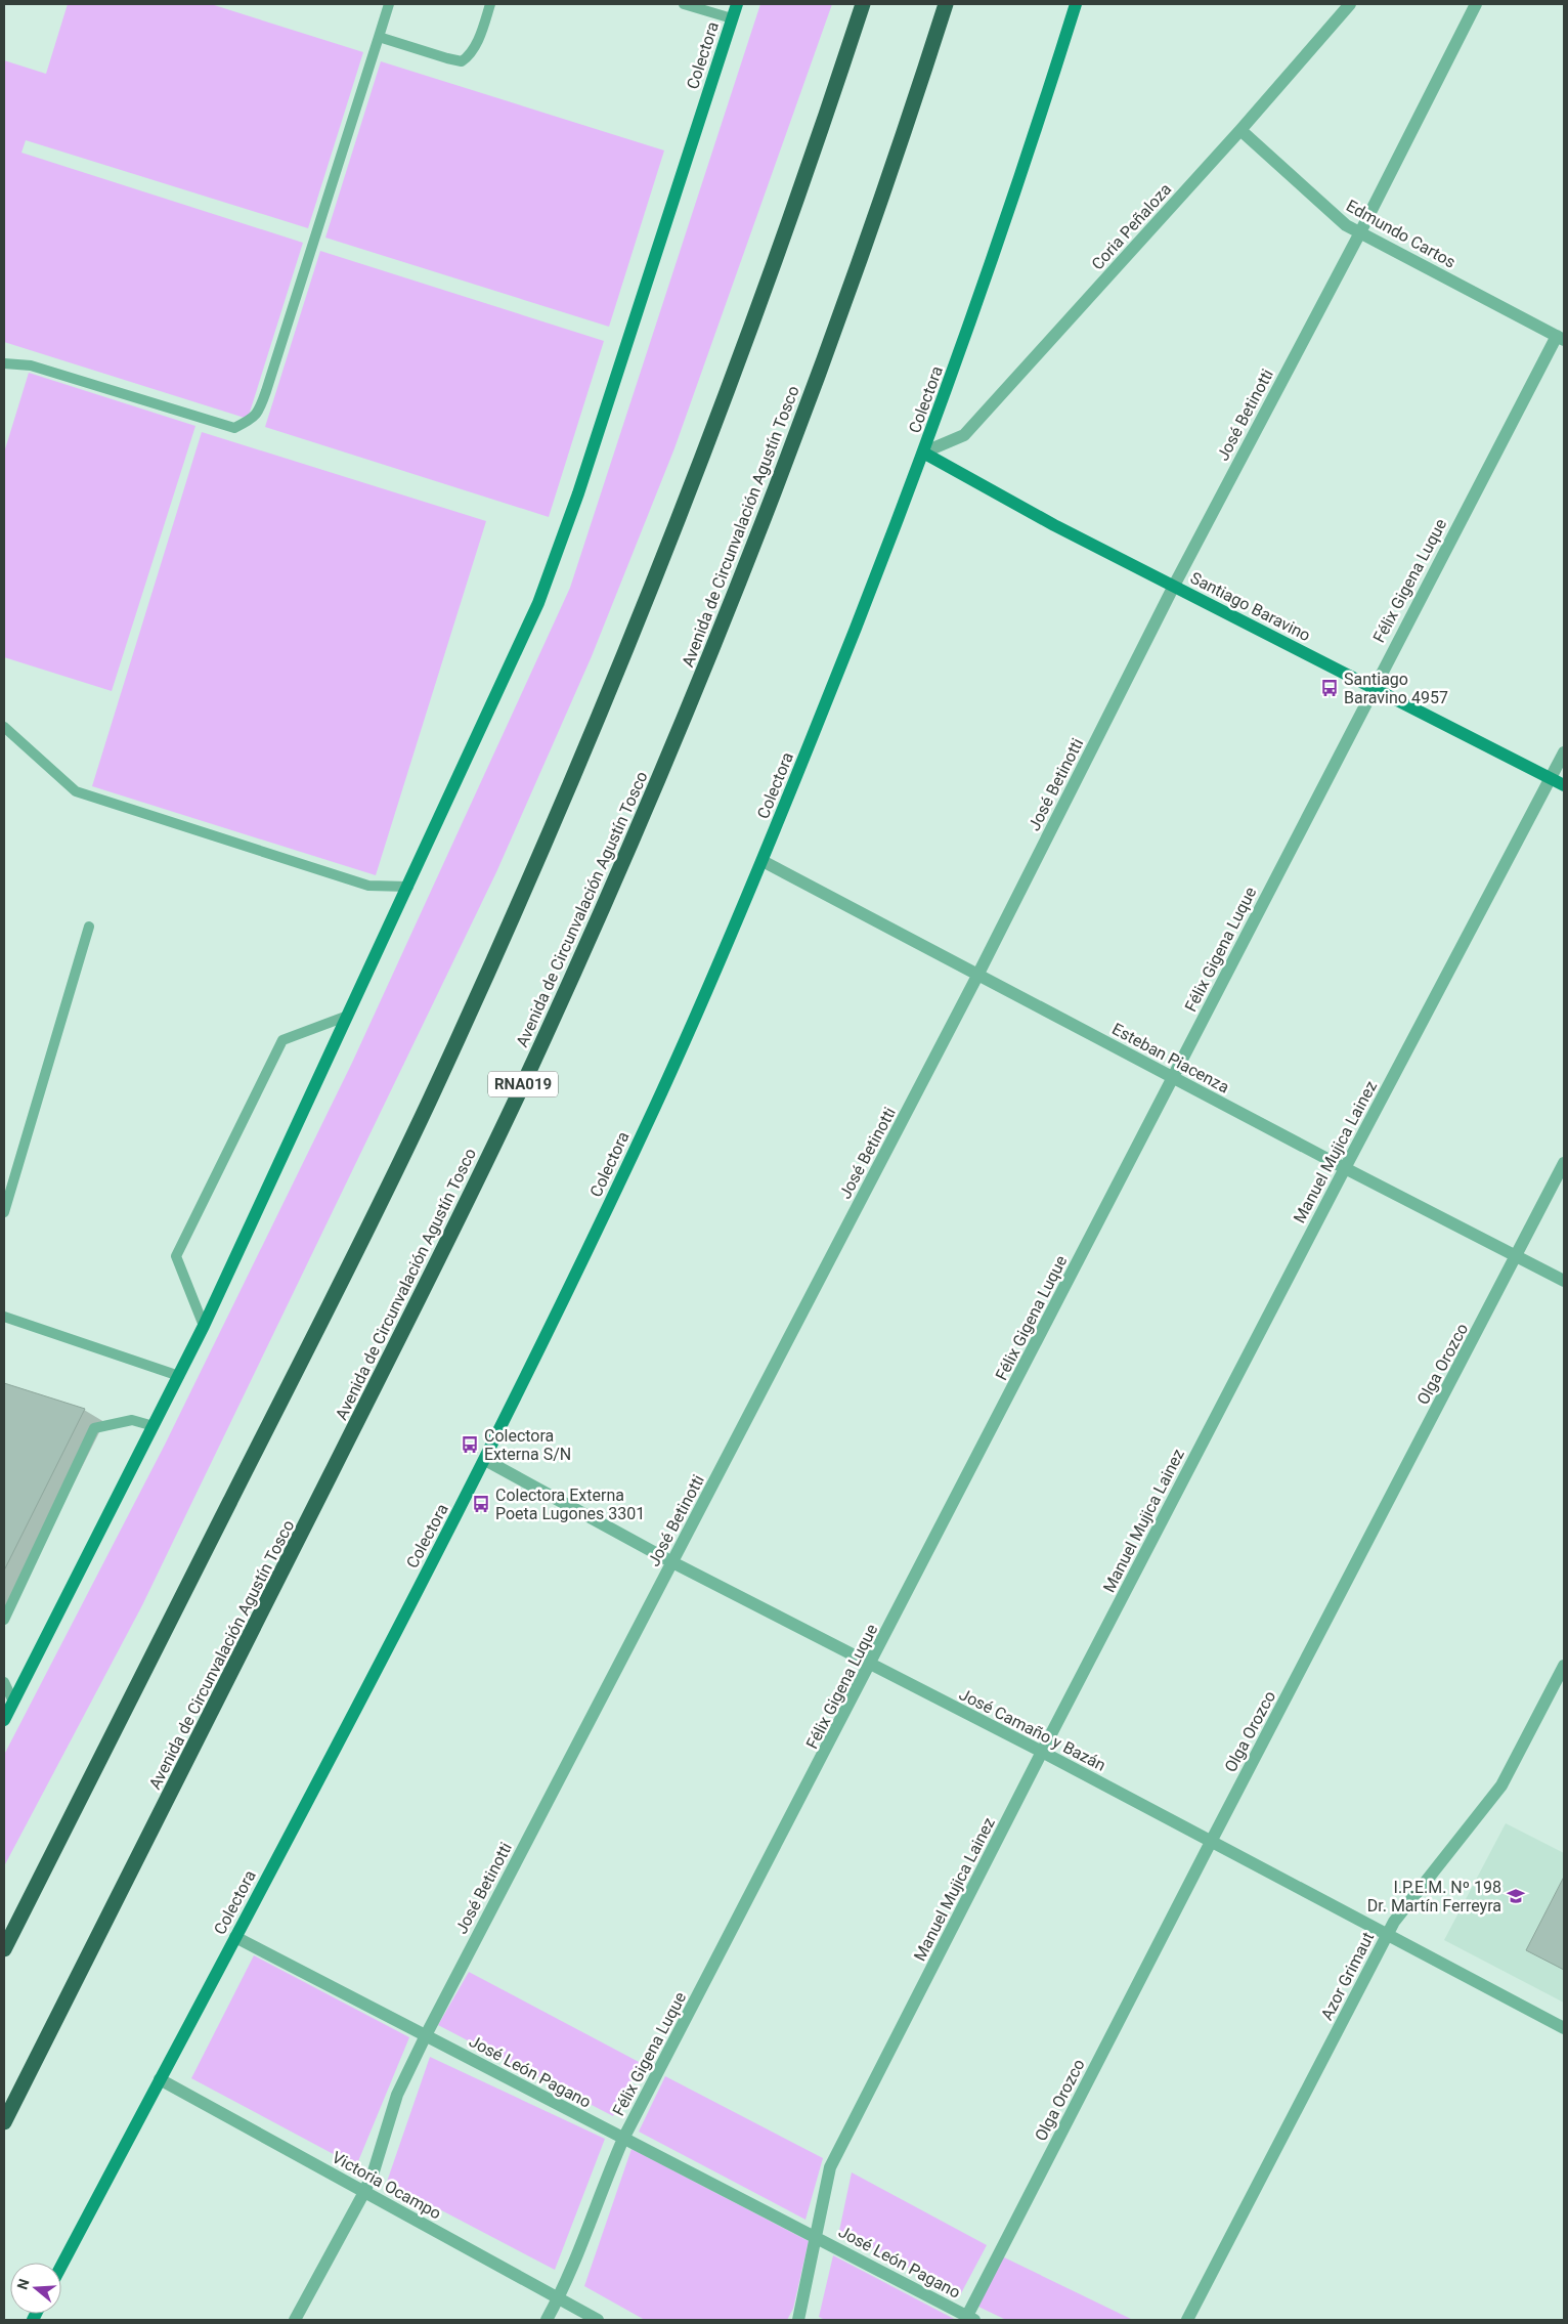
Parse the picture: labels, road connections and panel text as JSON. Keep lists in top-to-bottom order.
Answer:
{
  "streets": {
    "highway": ["Avenida de Circunvalación Agustín Tosco", "RNA019"],
    "main road": ["Colectora", "Santiago Baravino"],
    "street": [
      "Coria Peñaloza",
      "Edmundo Cartos",
      "José Betinotti",
      "Félix Gigena Luque",
      "Esteban Piacenza",
      "Manuel Mujica Lainez",
      "Olga Orozco",
      "José Camaño y Bazán",
      "Azor Grimaut",
      "José León Pagano",
      "Victoria Ocampo"
    ]
  },
  "crossings": [
    ["Colectora", "Coria Peñaloza"],
    ["Colectora", "Santiago Baravino"],
    ["Colectora", "Esteban Piacenza"],
    ["Colectora", "José Camaño y Bazán"],
    ["Colectora", "José León Pagano"],
    ["Colectora", "Victoria Ocampo"],
    ["Coria Peñaloza", "Edmundo Cartos"],
    ["Coria Peñaloza", "Santiago Baravino"],
    ["Edmundo Cartos", "José Betinotti"],
    ["Edmundo Cartos", "Félix Gigena Luque"],
    ["José Betinotti", "Santiago Baravino"],
    ["José Betinotti", "Esteban Piacenza"],
    ["José Betinotti", "José Camaño y Bazán"],
    ["José Betinotti", "José León Pagano"],
    ["José Betinotti", "Victoria Ocampo"],
    ["Félix Gigena Luque", "Santiago Baravino"],
    ["Félix Gigena Luque", "Esteban Piacenza"],
    ["Félix Gigena Luque", "José Camaño y Bazán"],
    ["Félix Gigena Luque", "José León Pagano"],
    ["Félix Gigena Luque", "Victoria Ocampo"],
    ["Santiago Baravino", "Manuel Mujica Lainez"],
    ["Esteban Piacenza", "Manuel Mujica Lainez"],
    ["Esteban Piacenza", "Olga Orozco"],
    ["Manuel Mujica Lainez", "José Camaño y Bazán"],
    ["Manuel Mujica Lainez", "José León Pagano"],
    ["Olga Orozco", "José Camaño y Bazán"],
    ["Olga Orozco", "José León Pagano"],
    ["José Camaño y Bazán", "Azor Grimaut"]
  ],
  "places": {
    "bus stop": ["Santiago Baravino 4957", "Colectora Externa S/N", "Colectora Externa Poeta Lugones 3301"],
    "school or university": ["I.P.E.M. Nº 198 Dr. Martín Ferreyra"]
  },
  "north": "left"
}
